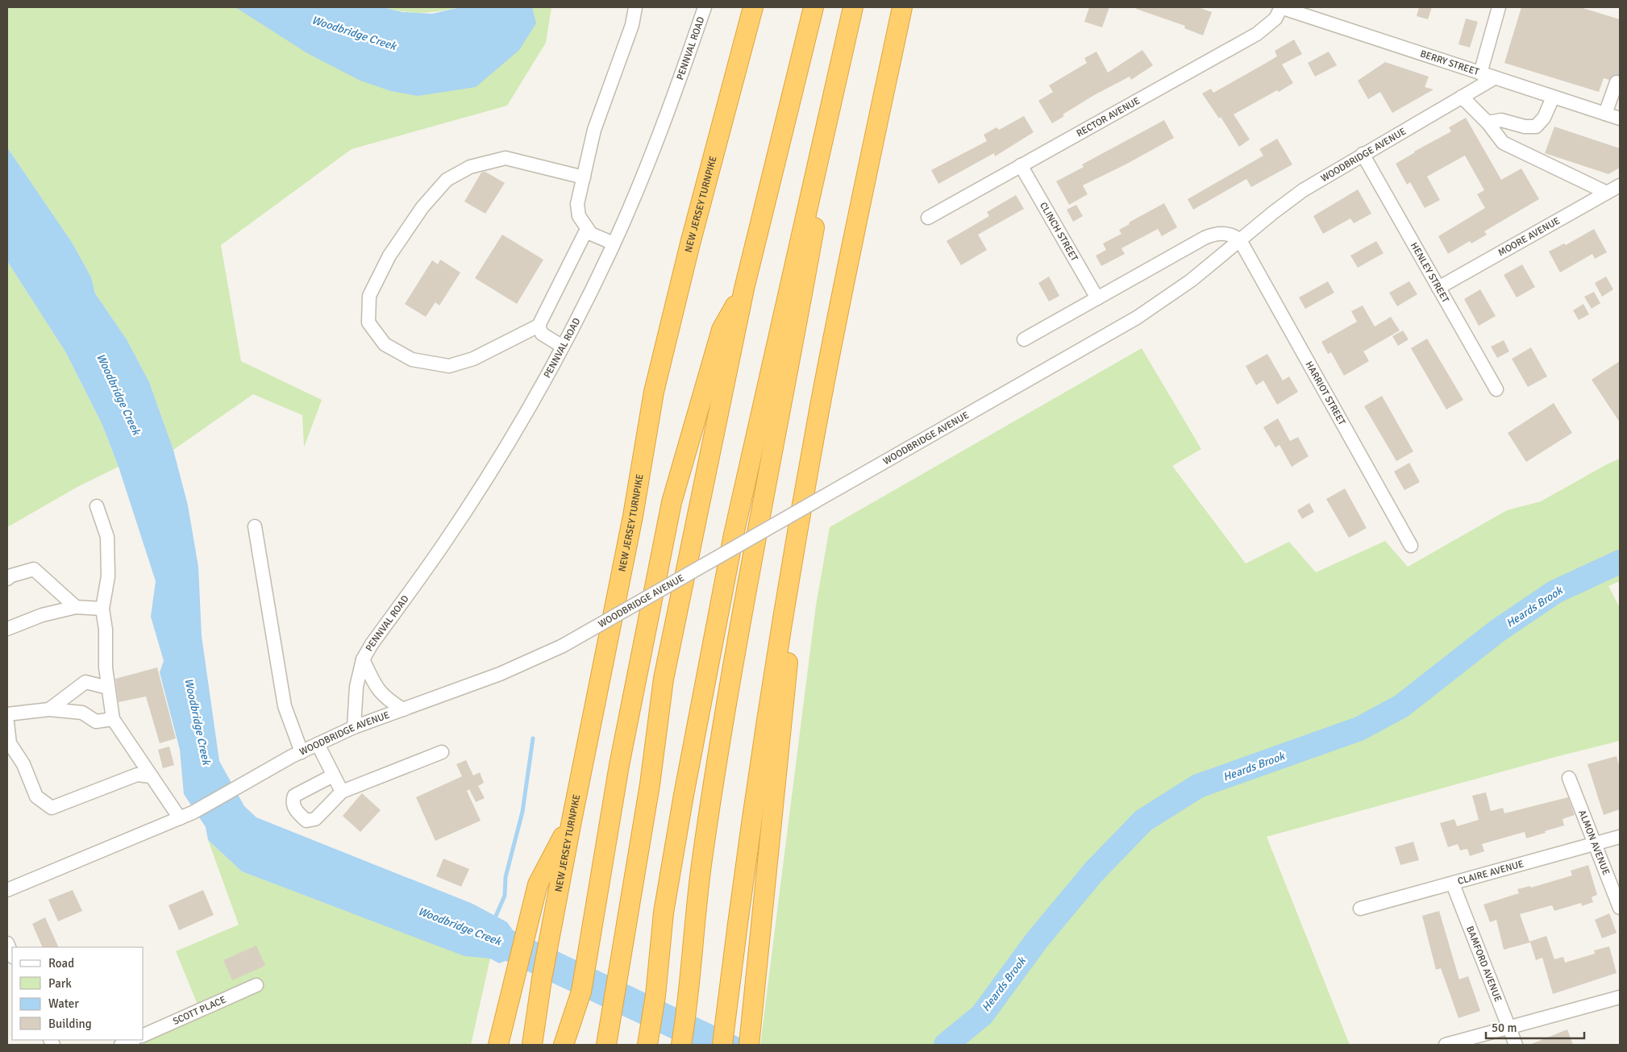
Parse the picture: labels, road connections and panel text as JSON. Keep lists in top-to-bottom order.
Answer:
{
  "streets": {
    "highway": ["NEW JERSEY TURNPIKE"],
    "street": [
      "PENNVAL ROAD",
      "BERRY STREET",
      "RECTOR AVENUE",
      "WOODBRIDGE AVENUE",
      "CLINCH STREET",
      "MOORE AVENUE",
      "HENLEY STREET",
      "HARRIOT STREET",
      "ALMON AVENUE",
      "CLAIRE AVENUE",
      "BAMFORD AVENUE",
      "SCOTT PLACE"
    ]
  },
  "crossings": [
    ["PENNVAL ROAD", "WOODBRIDGE AVENUE"],
    ["BERRY STREET", "RECTOR AVENUE"],
    ["BERRY STREET", "WOODBRIDGE AVENUE"],
    ["RECTOR AVENUE", "CLINCH STREET"],
    ["WOODBRIDGE AVENUE", "HENLEY STREET"],
    ["WOODBRIDGE AVENUE", "HARRIOT STREET"],
    ["MOORE AVENUE", "HENLEY STREET"],
    ["ALMON AVENUE", "CLAIRE AVENUE"],
    ["CLAIRE AVENUE", "BAMFORD AVENUE"]
  ],
  "water": ["Woodbridge Creek", "Heards Brook"],
  "legend": [
    "Road",
    "Park",
    "Water",
    "Building"
  ],
  "scale_bar": "50 m"
}
